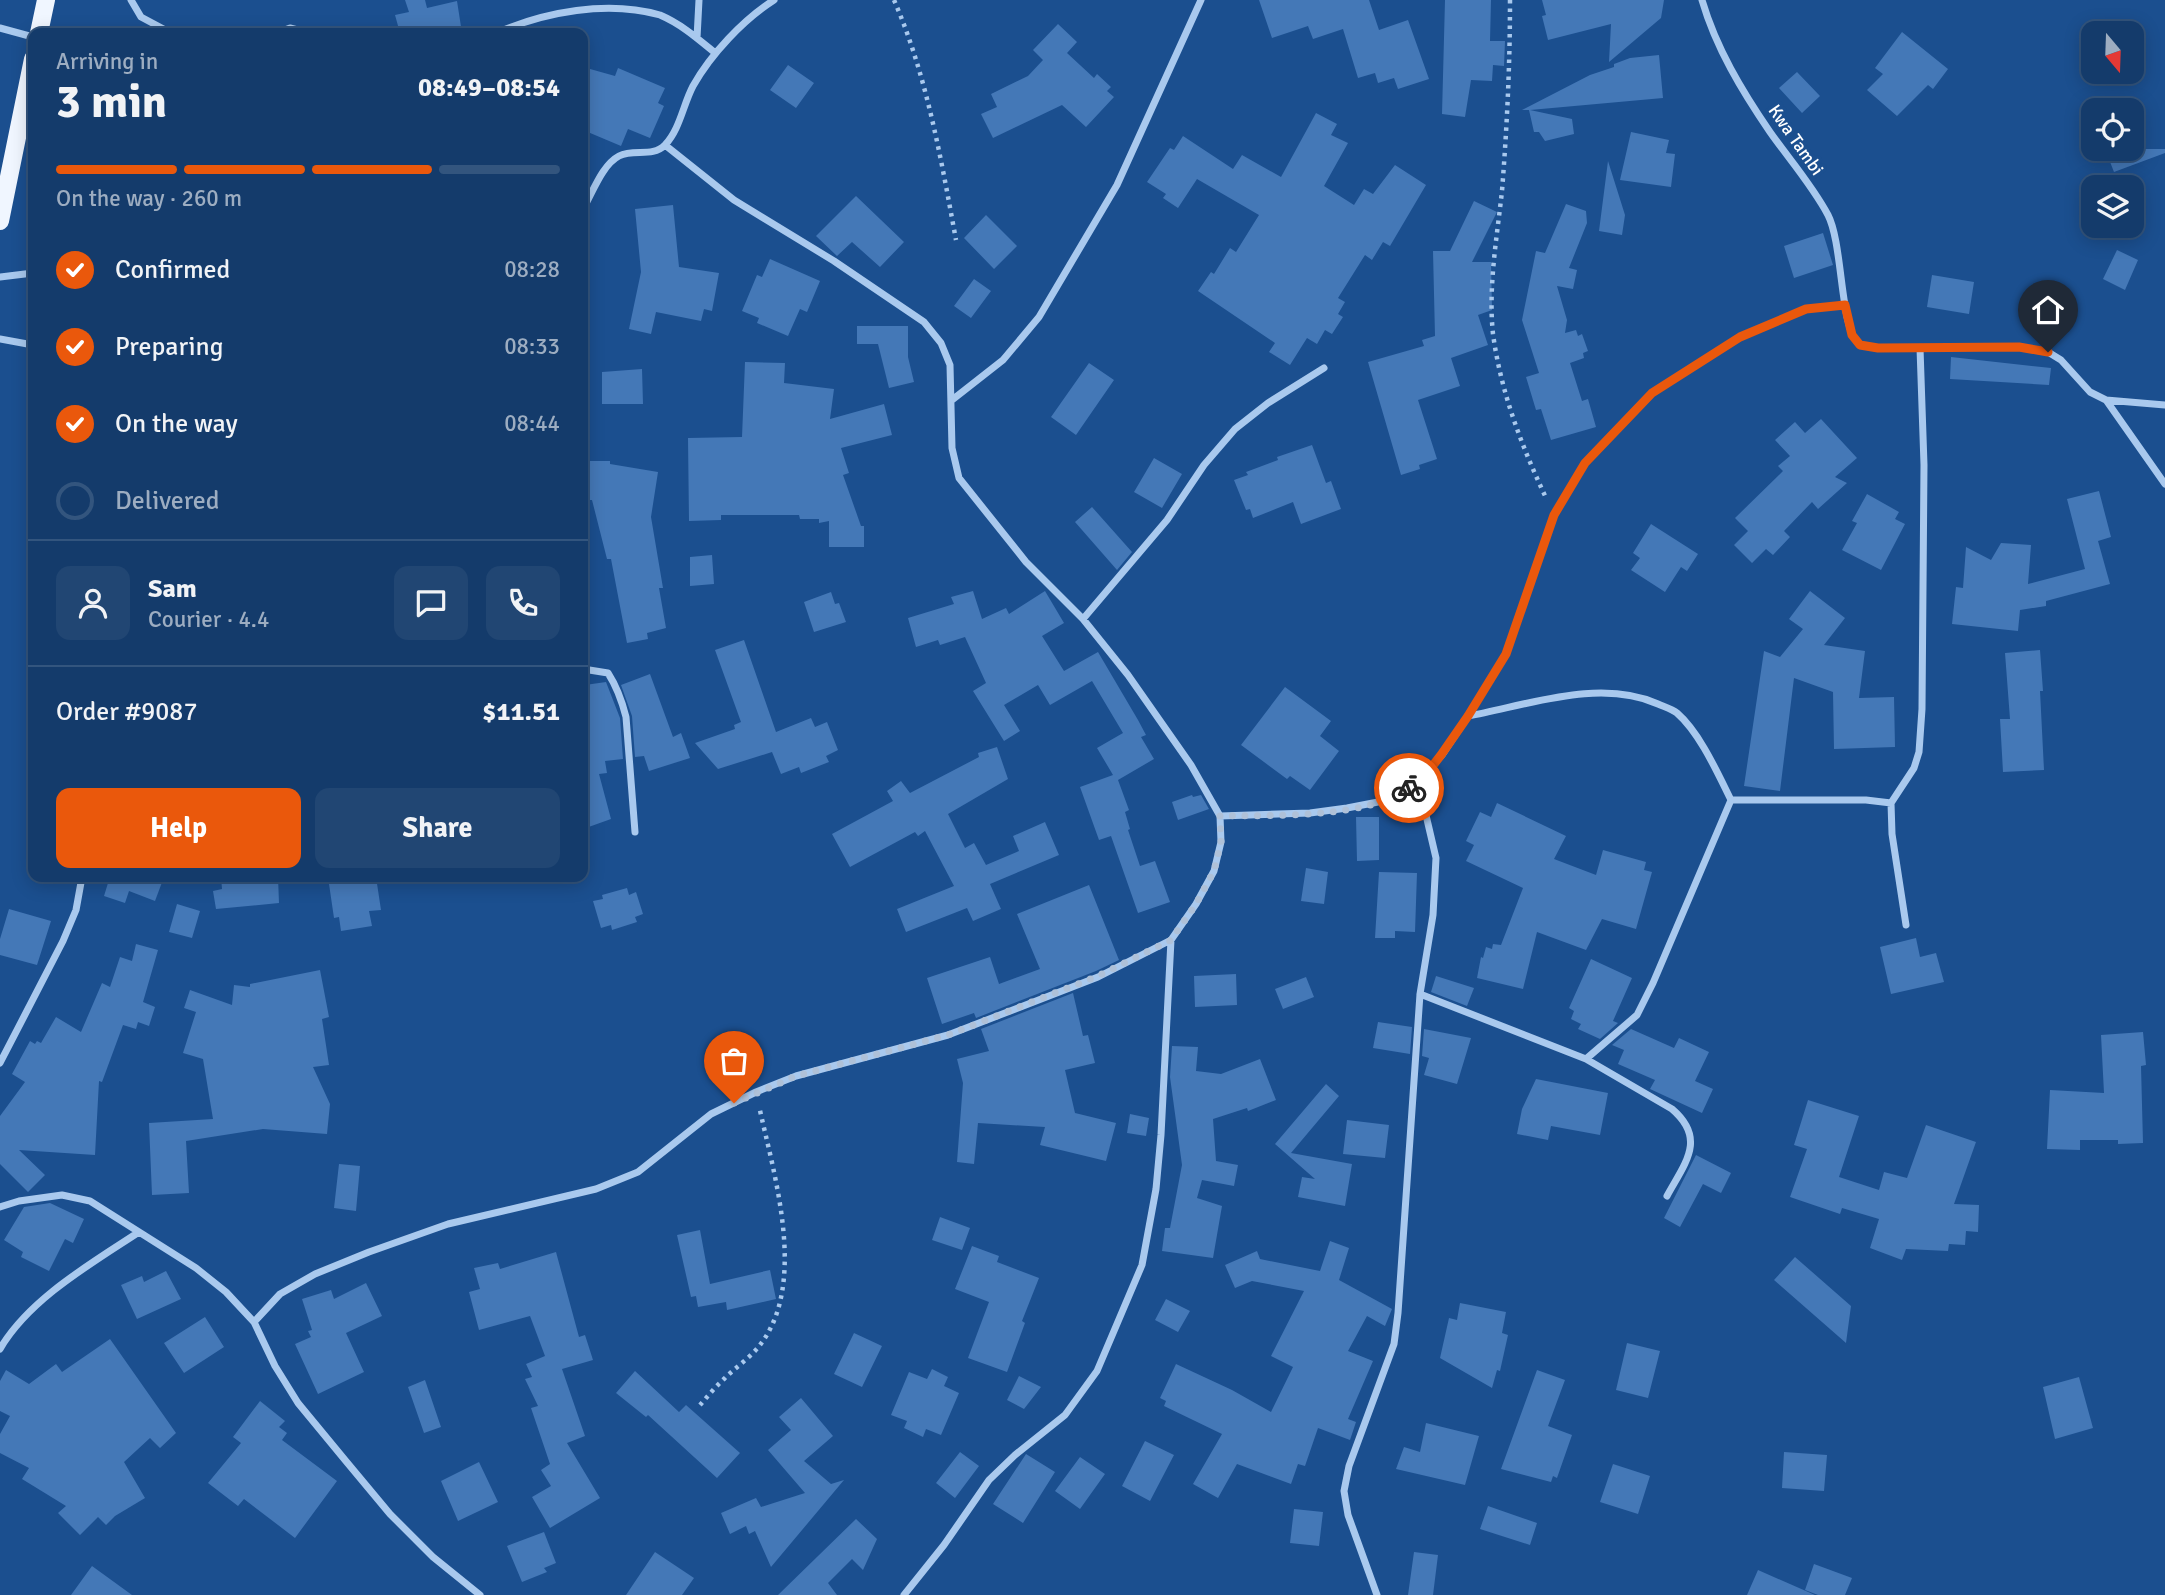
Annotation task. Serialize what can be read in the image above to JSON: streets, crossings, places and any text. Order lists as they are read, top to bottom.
{
  "streets": {
    "street": ["Kwa Tambi"]
  },
  "north": "bottom",
  "page": {
    "heading": ["3 min", "Arriving in", "08:49–08:54"],
    "panel": [
      "Sam",
      "Courier · 4.4",
      "Order #9087",
      "$11.51"
    ],
    "bar": "On the way · 260 m",
    "list": [
      ["Confirmed", "08:28"],
      ["Preparing", "08:33"],
      ["On the way", "08:44"],
      "Delivered"
    ],
    "buttons": ["Help", "Share"]
  }
}
